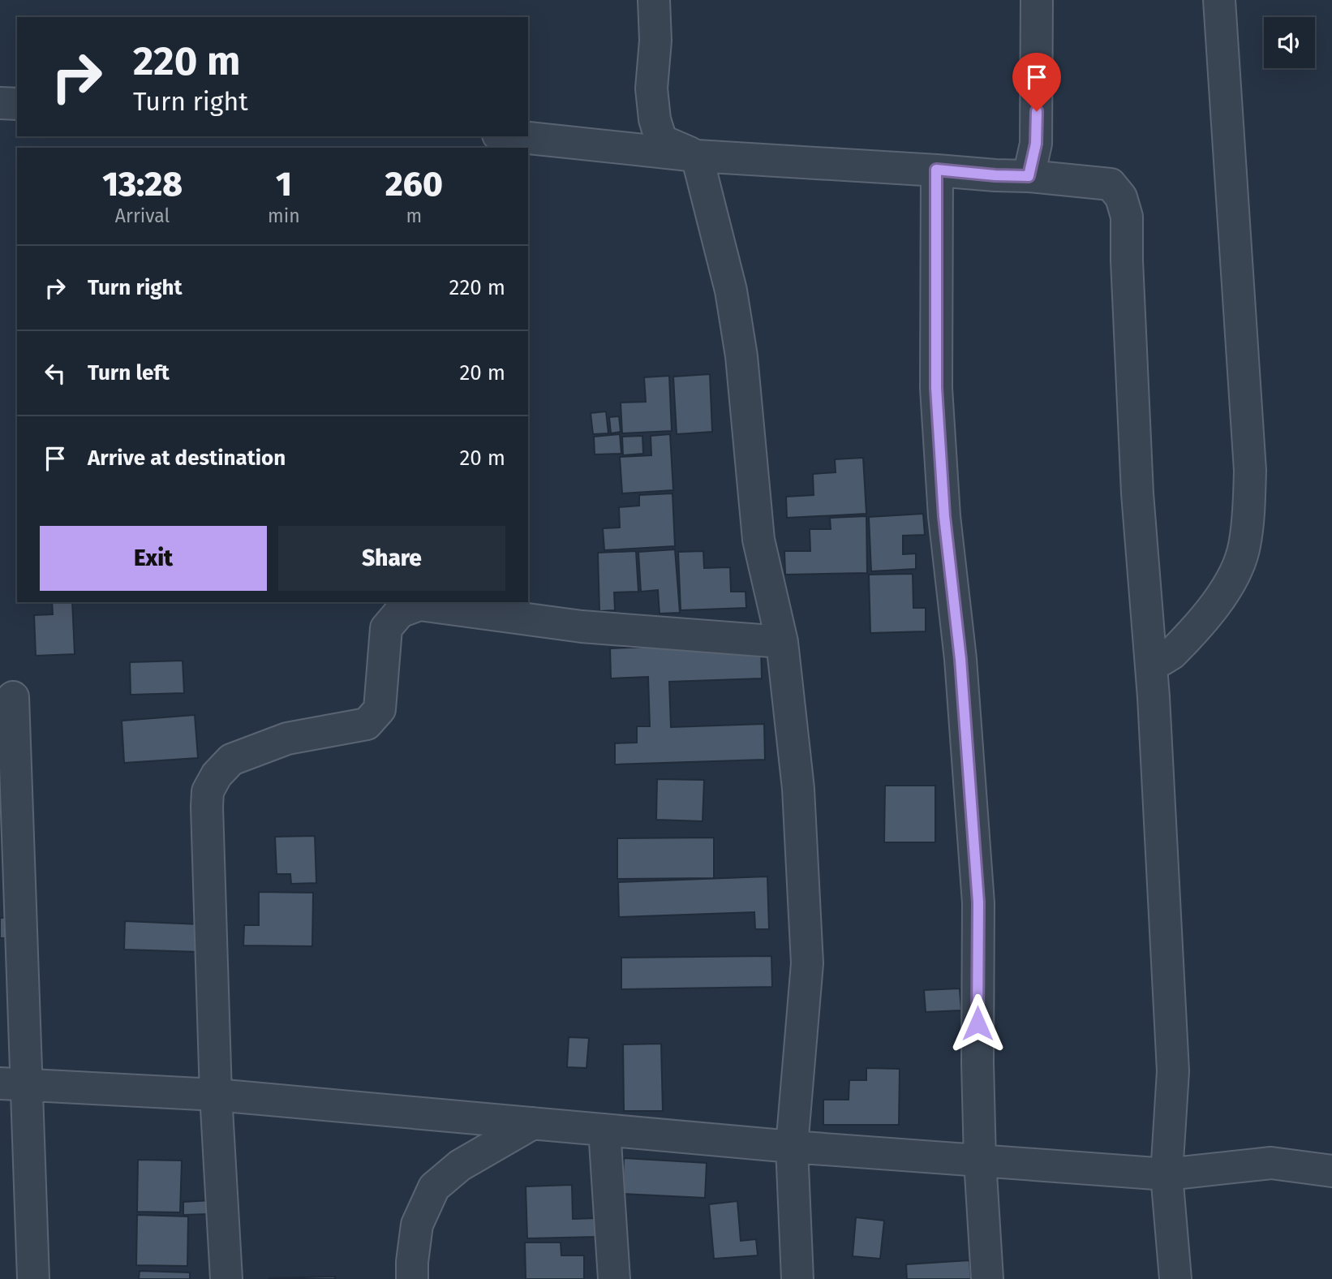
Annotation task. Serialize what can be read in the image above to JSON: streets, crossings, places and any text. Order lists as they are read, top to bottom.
{
  "page": {
    "turn": ["220 m", "Turn right"],
    "eta": [
      "13:28",
      "Arrival",
      "1",
      "min",
      "260",
      "m"
    ],
    "list": [
      {
        "name": "Turn right",
        "value": "220 m"
      },
      {
        "name": "Turn left",
        "value": "20 m"
      },
      {
        "name": "Arrive at destination",
        "value": "20 m"
      }
    ],
    "buttons": ["Exit", "Share"]
  }
}
